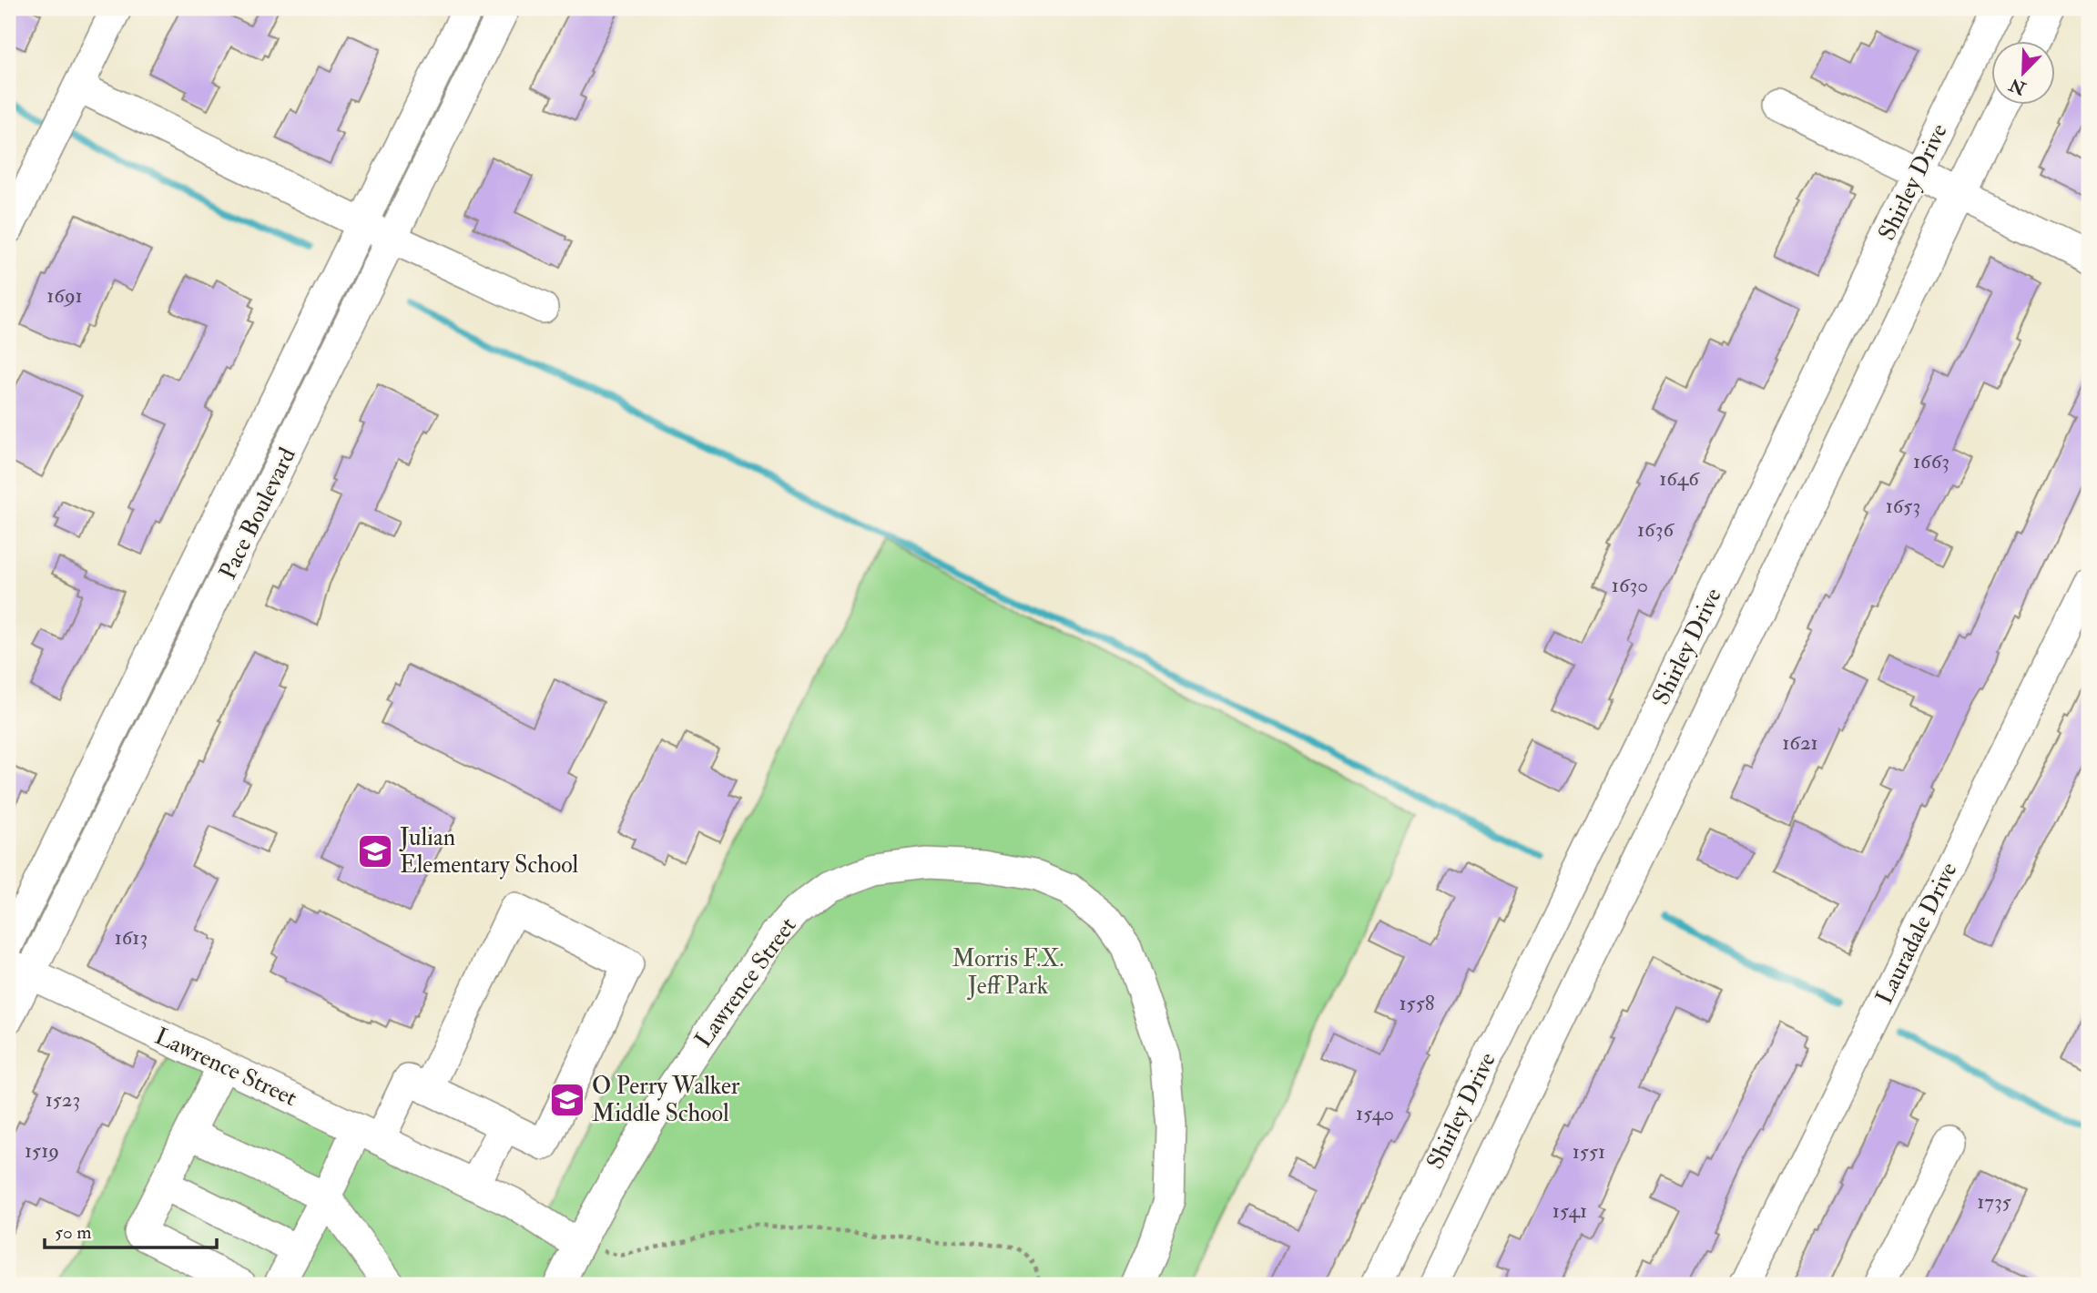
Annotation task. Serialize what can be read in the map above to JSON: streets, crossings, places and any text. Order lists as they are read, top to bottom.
{
  "streets": {
    "street": [
      "Shirley Drive",
      "Pace Boulevard",
      "Lauradale Drive",
      "Lawrence Street"
    ]
  },
  "crossings": [
    ["Pace Boulevard", "Lawrence Street"]
  ],
  "parks": ["Morris F.X. Jeff Park"],
  "places": {
    "school or university": ["Julian Elementary School", "O Perry Walker Middle School"]
  },
  "house_numbers": [
    "1691",
    "1663",
    "1646",
    "1653",
    "1636",
    "1630",
    "1621",
    "1613",
    "1558",
    "1523",
    "1540",
    "1519",
    "1551",
    "1735",
    "1541"
  ],
  "scale_bar": "50 m",
  "north": "bottom left"
}
